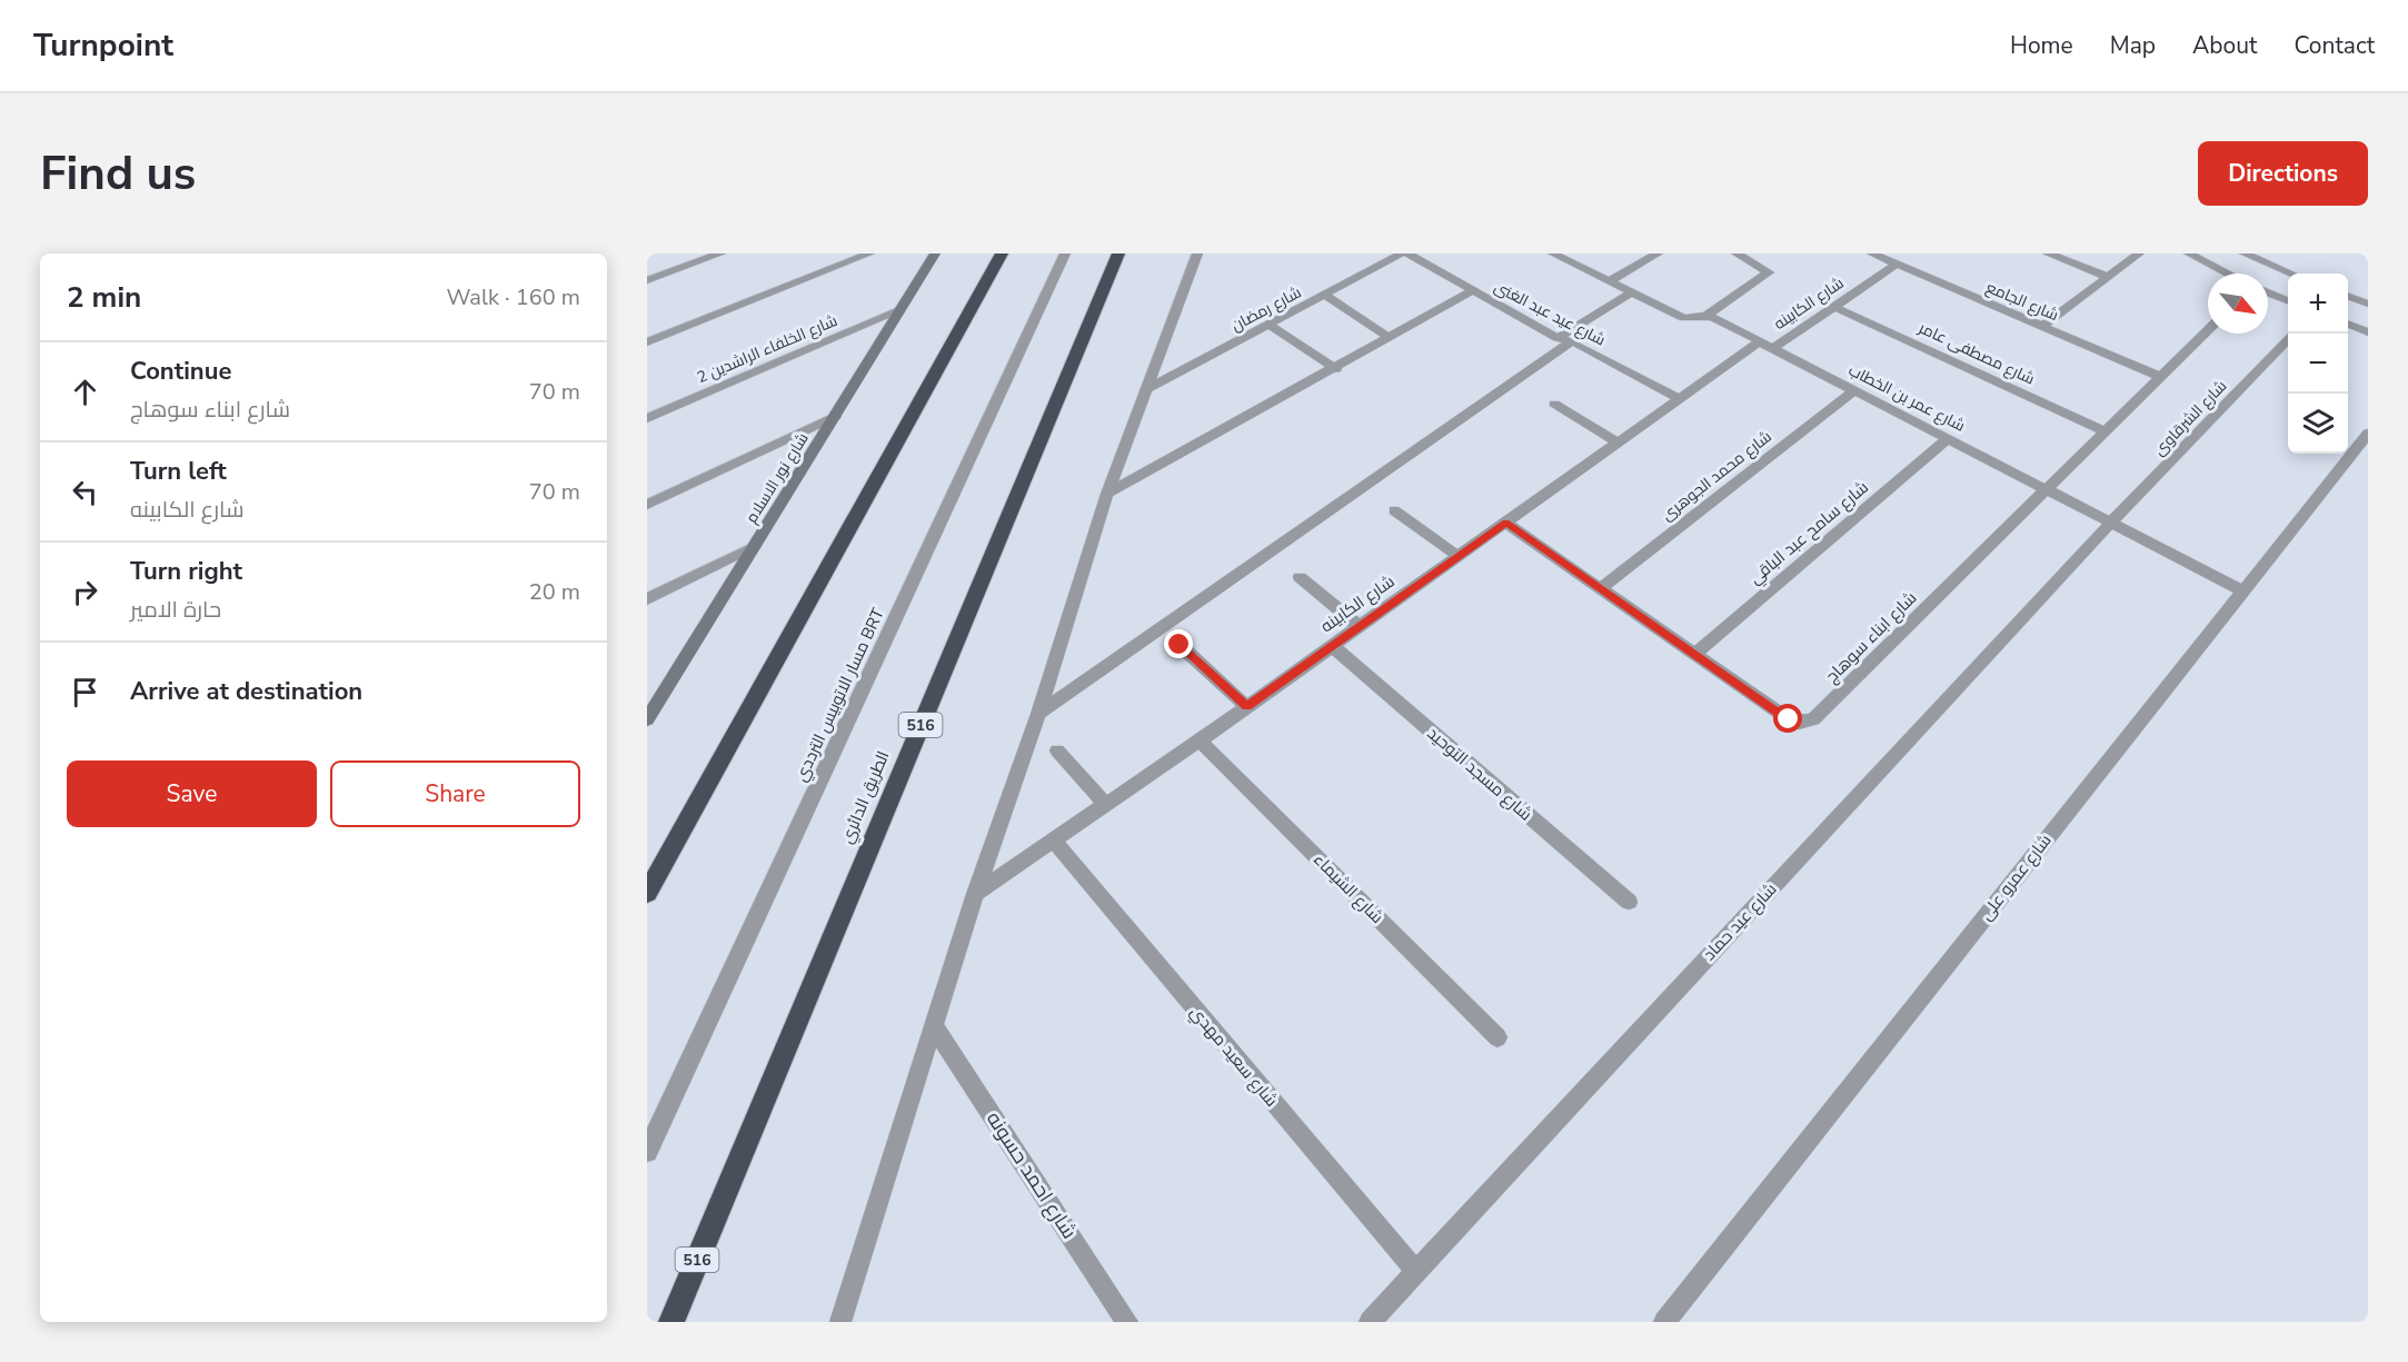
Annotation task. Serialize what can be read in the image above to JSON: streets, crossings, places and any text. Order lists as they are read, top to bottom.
{
  "streets": {
    "highway": ["516", "الطريق الدائري"],
    "street": [
      "شارع الجامع",
      "شارع الكابينه",
      "شارع رمضان",
      "شارع عيد عبد الغنى",
      "شارع الخلفاء الراشدين 2",
      "شارع مصطفى عامر",
      "شارع عمر بن الخطاب",
      "شارع الشرقاوى",
      "شارع محمد الجوهرى",
      "شارع نور الاسلام",
      "شارع سامح عبد الباقي",
      "شارع ابناء سوهاج",
      "مسار الاتوبيس الترددي BRT",
      "شارع مسجد التوحيد",
      "شارع عمرو على",
      "شارع الشيماء",
      "شارع عيد حماد",
      "شارع سعيد مهدي",
      "شارع احمد حسونه"
    ]
  },
  "crossings": [
    ["شارع الجامع", "شارع الكابينه"],
    ["شارع الجامع", "شارع ابناء سوهاج"],
    ["شارع الكابينه", "شارع عيد عبد الغنى"],
    ["شارع الكابينه", "شارع مصطفى عامر"],
    ["شارع الكابينه", "شارع عمر بن الخطاب"],
    ["شارع الكابينه", "شارع ابناء سوهاج"],
    ["شارع الكابينه", "شارع مسجد التوحيد"],
    ["شارع الكابينه", "شارع الشيماء"],
    ["شارع الكابينه", "شارع سعيد مهدي"],
    ["شارع الخلفاء الراشدين 2", "شارع نور الاسلام"],
    ["شارع مصطفى عامر", "شارع ابناء سوهاج"],
    ["شارع عمر بن الخطاب", "شارع الشرقاوى"],
    ["شارع عمر بن الخطاب", "شارع محمد الجوهرى"],
    ["شارع عمر بن الخطاب", "شارع سامح عبد الباقي"],
    ["شارع عمر بن الخطاب", "شارع ابناء سوهاج"],
    ["شارع عمر بن الخطاب", "شارع عمرو على"],
    ["شارع عمر بن الخطاب", "شارع عيد حماد"],
    ["شارع الشرقاوى", "شارع عيد حماد"],
    ["شارع محمد الجوهرى", "شارع ابناء سوهاج"],
    ["شارع سامح عبد الباقي", "شارع ابناء سوهاج"],
    ["شارع عيد حماد", "شارع سعيد مهدي"]
  ],
  "north": "bottom right",
  "page": {
    "header": "Turnpoint",
    "nav": [
      "Home",
      "Map",
      "About",
      "Contact"
    ],
    "buttons": [
      "Directions",
      ["Save", "Share"]
    ],
    "title": "Find us",
    "heading": ["2 min", "Walk · 160 m"],
    "map_buttons": ["+", "−"],
    "list": [
      ["Continue", "شارع ابناء سوهاج", "70 m"],
      ["Turn left", "شارع الكابينه", "70 m"],
      ["Turn right", "حارة الامير", "20 m"],
      "Arrive at destination"
    ]
  }
}
